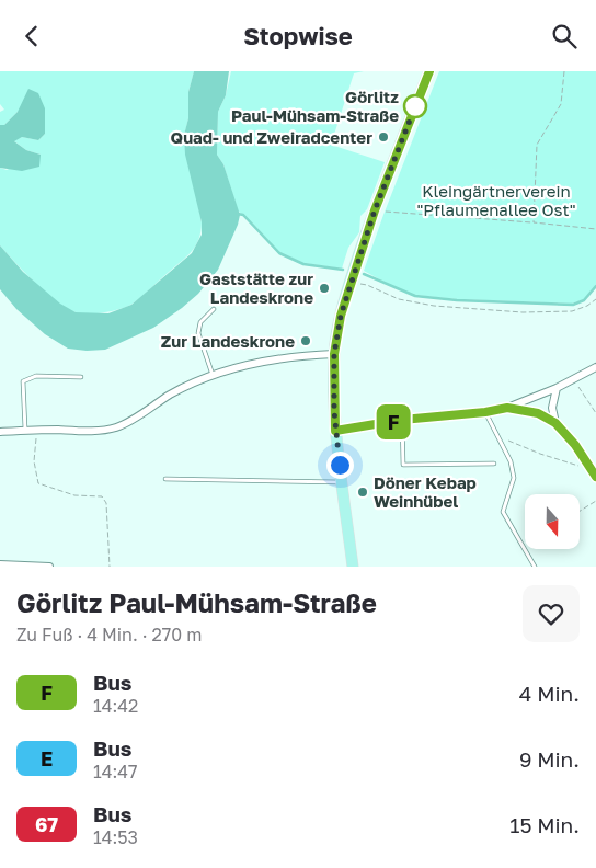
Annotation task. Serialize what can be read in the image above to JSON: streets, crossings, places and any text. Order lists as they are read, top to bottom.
{
  "parks": ["Kleingärtnerverein \"Pflaumenallee Ost\""],
  "places": [
    "Görlitz Paul-Mühsam-Straße",
    "Quad- und Zweiradcenter",
    "Gaststätte zur Landeskrone",
    "Zur Landeskrone",
    "Döner Kebap Weinhübel"
  ],
  "lines": ["bus line F"],
  "north": "bottom",
  "page": {
    "header": "Stopwise",
    "on_map": "F",
    "heading": ["Görlitz Paul-Mühsam-Straße", "Zu Fuß · 4 Min. · 270 m"],
    "list": [
      {
        "mark": "F",
        "name": "Bus",
        "note": "14:42",
        "value": "4 Min."
      },
      {
        "mark": "E",
        "name": "Bus",
        "note": "14:47",
        "value": "9 Min."
      },
      {
        "mark": "67",
        "name": "Bus",
        "note": "14:53",
        "value": "15 Min."
      }
    ]
  }
}
